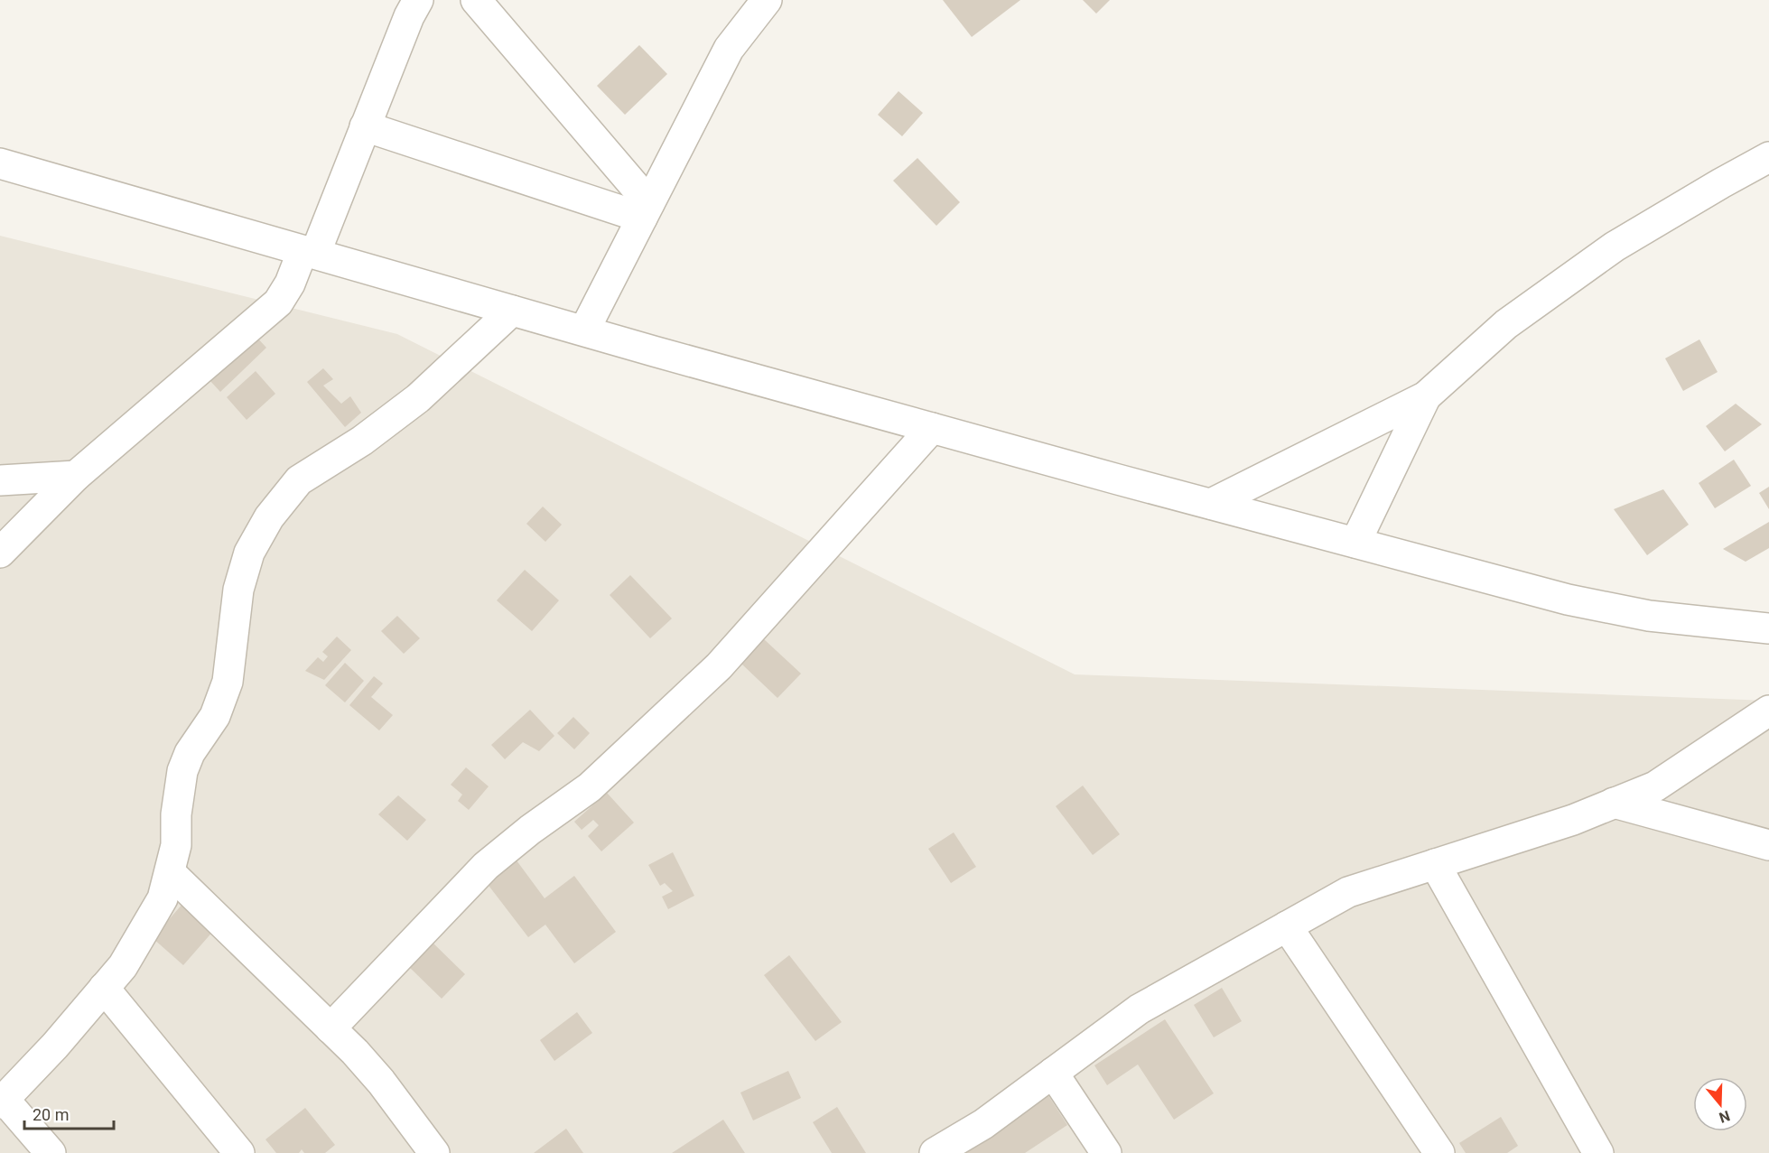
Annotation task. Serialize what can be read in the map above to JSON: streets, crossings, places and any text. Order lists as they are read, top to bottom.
{
  "scale_bar": "20 m",
  "north": "bottom"
}
